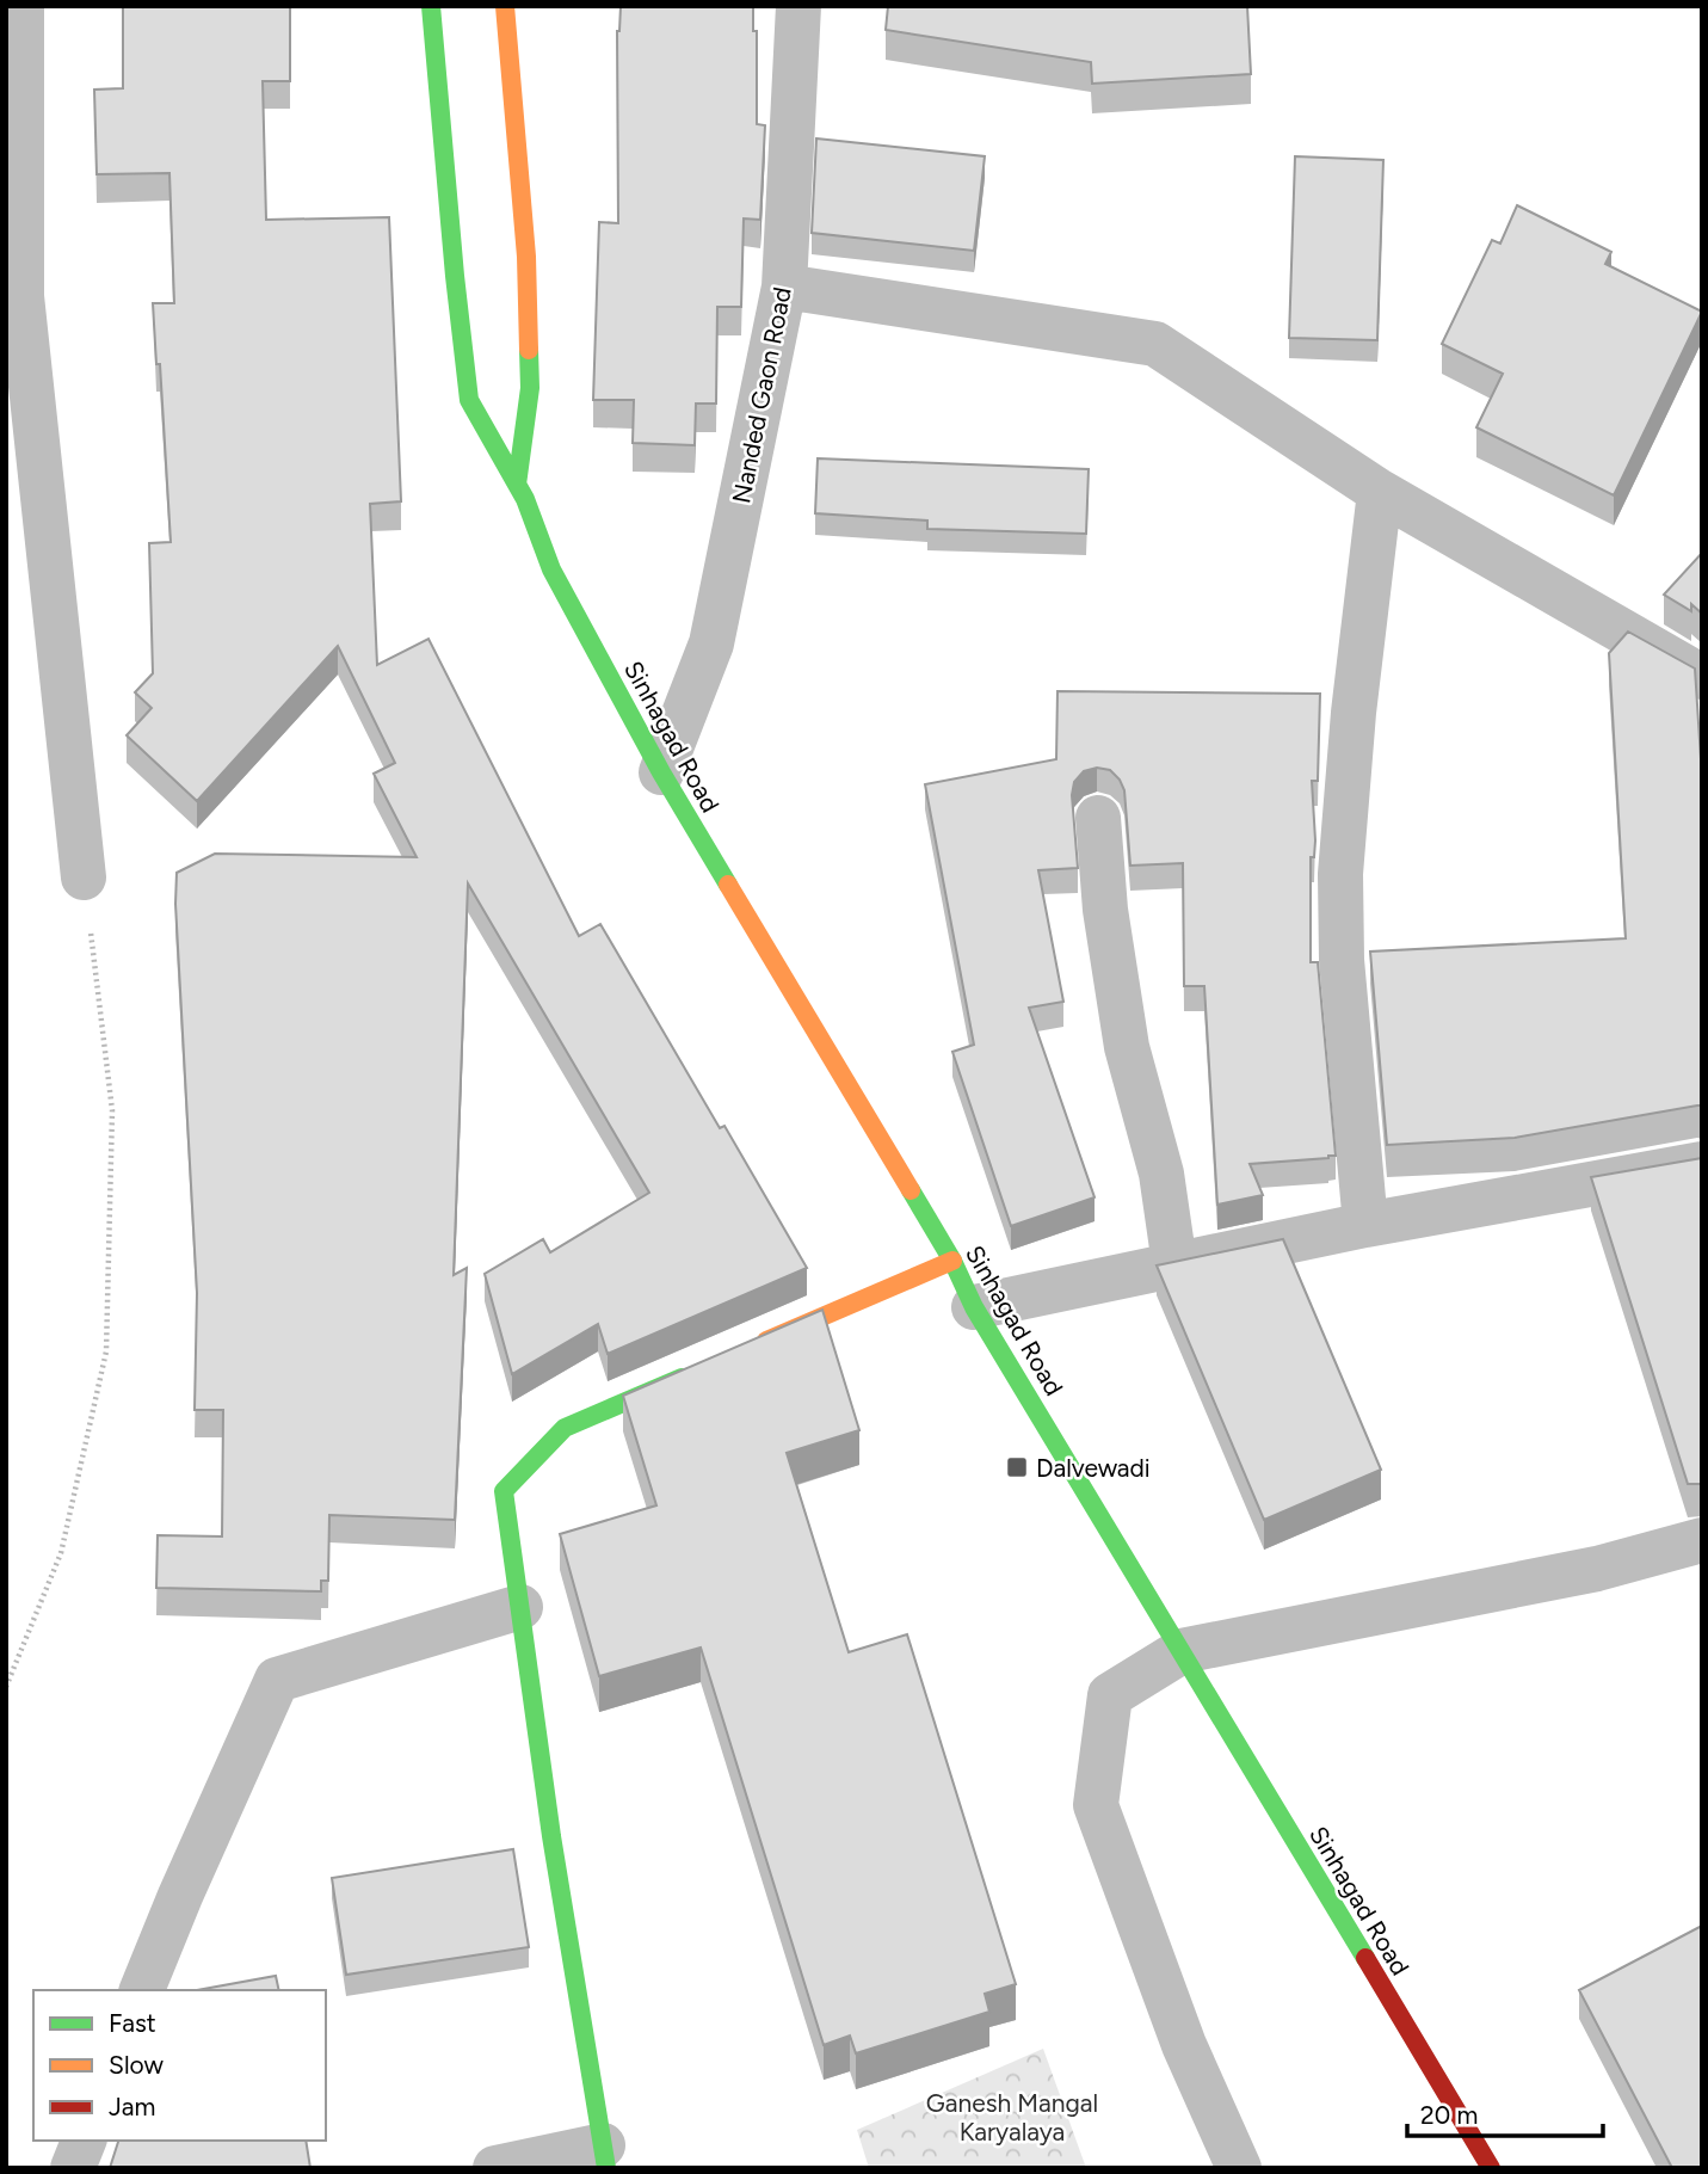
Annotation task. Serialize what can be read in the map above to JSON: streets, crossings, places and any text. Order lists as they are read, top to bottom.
{
  "streets": {
    "main road": ["Sinhagad Road"],
    "street": ["Nanded Gaon Road"]
  },
  "crossings": [
    ["Nanded Gaon Road", "Sinhagad Road"]
  ],
  "parks": ["Ganesh Mangal Karyalaya"],
  "places": {
    "transit": ["Dalvewadi"]
  },
  "legend": ["Fast", "Slow", "Jam"],
  "scale_bar": "20 m"
}
